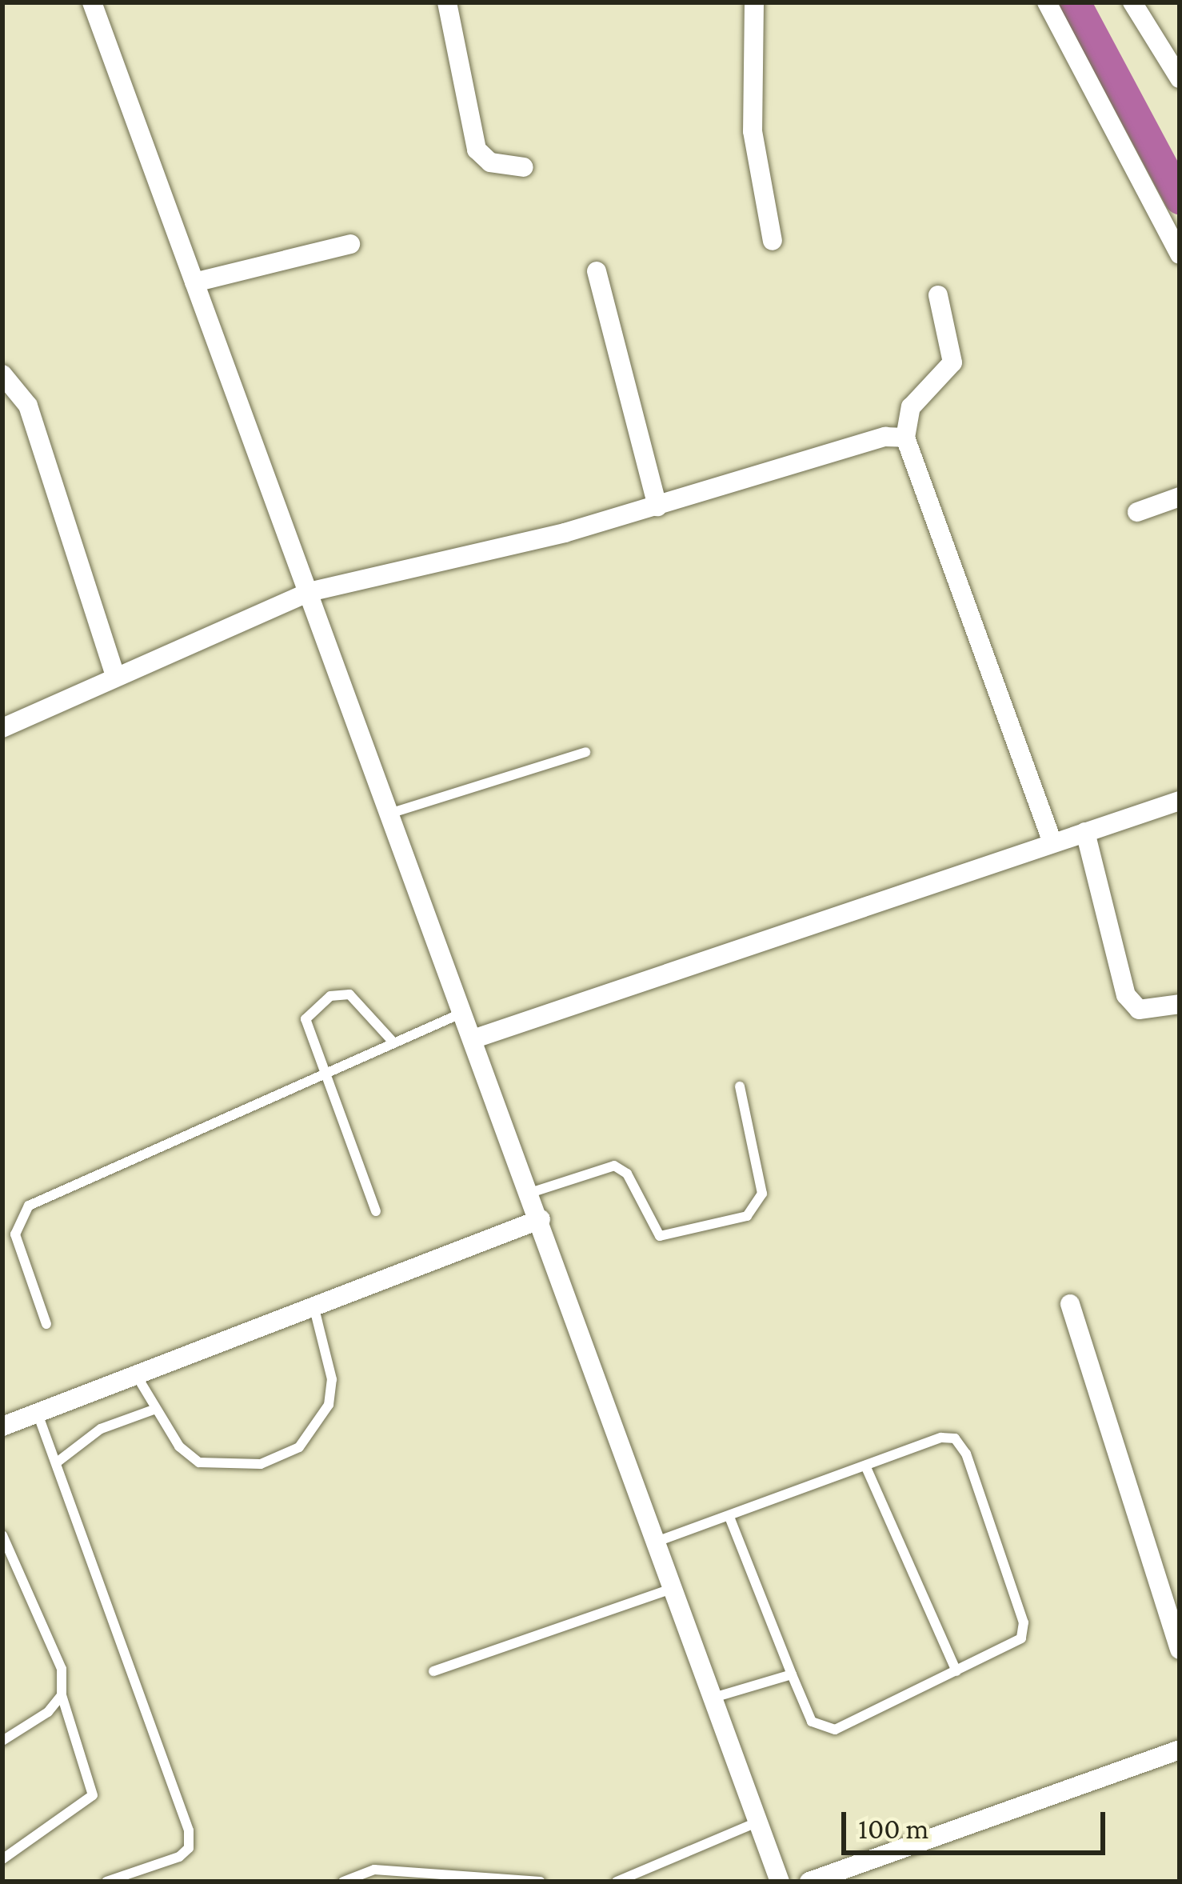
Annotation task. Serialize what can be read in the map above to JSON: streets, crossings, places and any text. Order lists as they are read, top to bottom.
{
  "scale_bar": "100 m"
}
